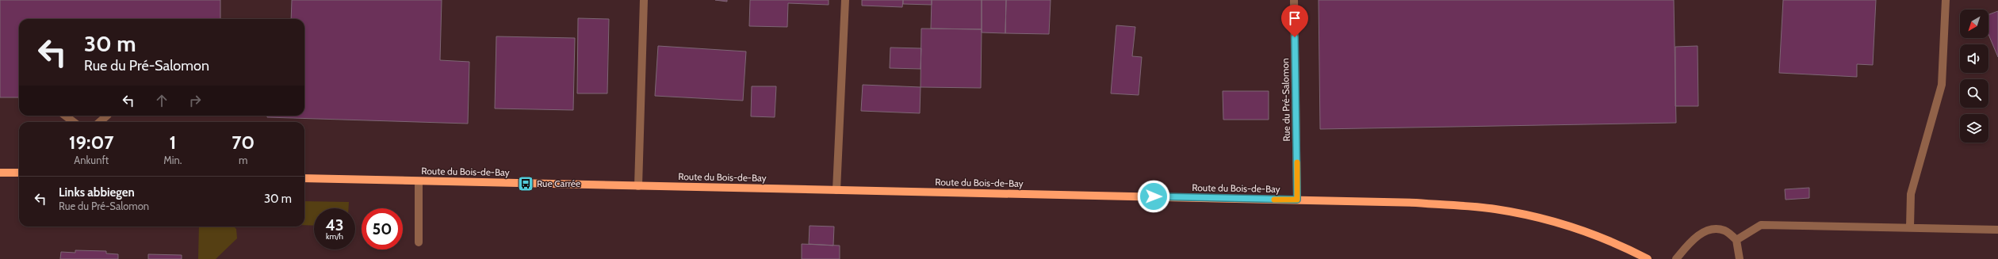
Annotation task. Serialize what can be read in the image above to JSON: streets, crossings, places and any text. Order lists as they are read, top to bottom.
{
  "streets": {
    "main road": ["Route du Bois-de-Bay"],
    "street": ["Rue du Pré-Salomon"]
  },
  "crossings": [
    ["Rue du Pré-Salomon", "Route du Bois-de-Bay"]
  ],
  "places": {
    "bus stop": ["Rue Carrée"]
  },
  "north": "bottom left",
  "page": {
    "turn": ["30 m", "Rue du Pré-Salomon"],
    "eta": [
      "19:07",
      "Ankunft",
      "1",
      "Min.",
      "70",
      "m"
    ],
    "list": [
      {
        "name": "Links abbiegen",
        "note": "Rue du Pré-Salomon",
        "value": "30 m"
      }
    ],
    "speed": "43 km/h",
    "limit": "50"
  }
}
